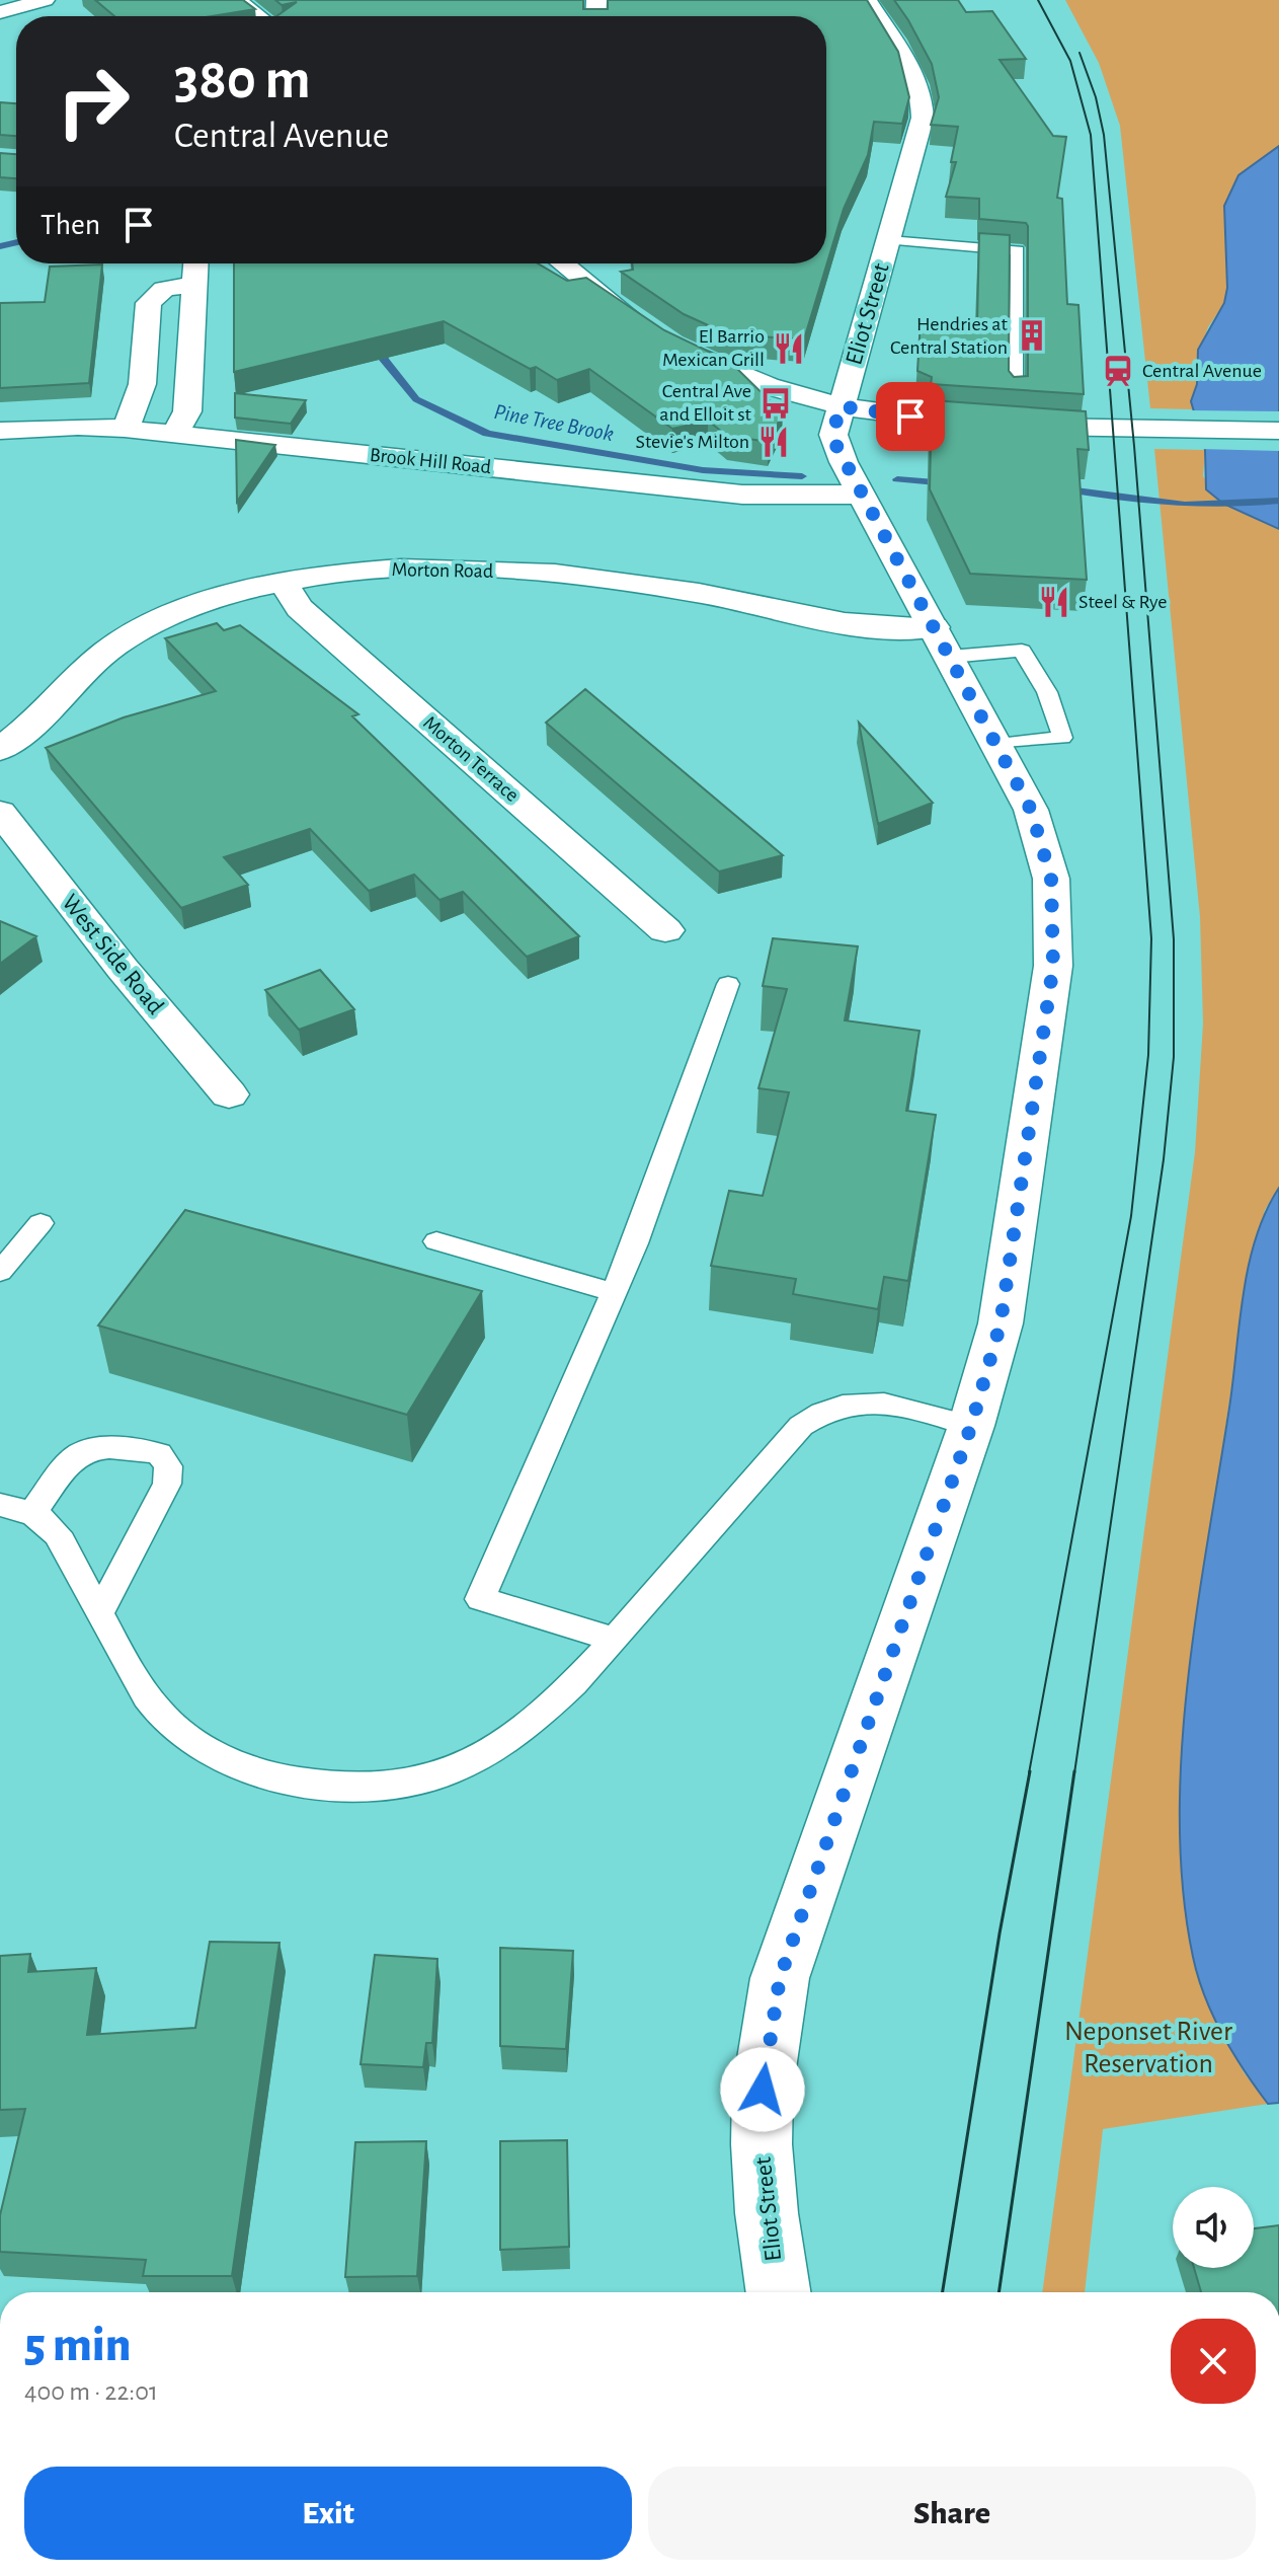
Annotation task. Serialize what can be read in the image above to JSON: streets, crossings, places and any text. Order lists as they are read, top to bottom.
{
  "streets": {
    "street": [
      "Eliot Street",
      "Brook Hill Road",
      "Morton Road",
      "Morton Terrace",
      "West Side Road"
    ]
  },
  "crossings": [
    ["Eliot Street", "Brook Hill Road"],
    ["Eliot Street", "Morton Road"],
    ["Morton Road", "Morton Terrace"]
  ],
  "water": ["Pine Tree Brook"],
  "parks": ["Neponset River Reservation"],
  "places": {
    "building": ["Hendries at Central Station"],
    "restaurant": ["El Barrio Mexican Grill", "Stevie's Milton", "Steel & Rye"],
    "station": ["Central Avenue"],
    "bus stop": ["Central Ave and Elloit st"]
  },
  "page": {
    "turn": ["380 m", "Central Avenue"],
    "then": "Then",
    "heading": ["5 min", "400 m · 22:01"],
    "buttons": ["Exit", "Share"]
  }
}
